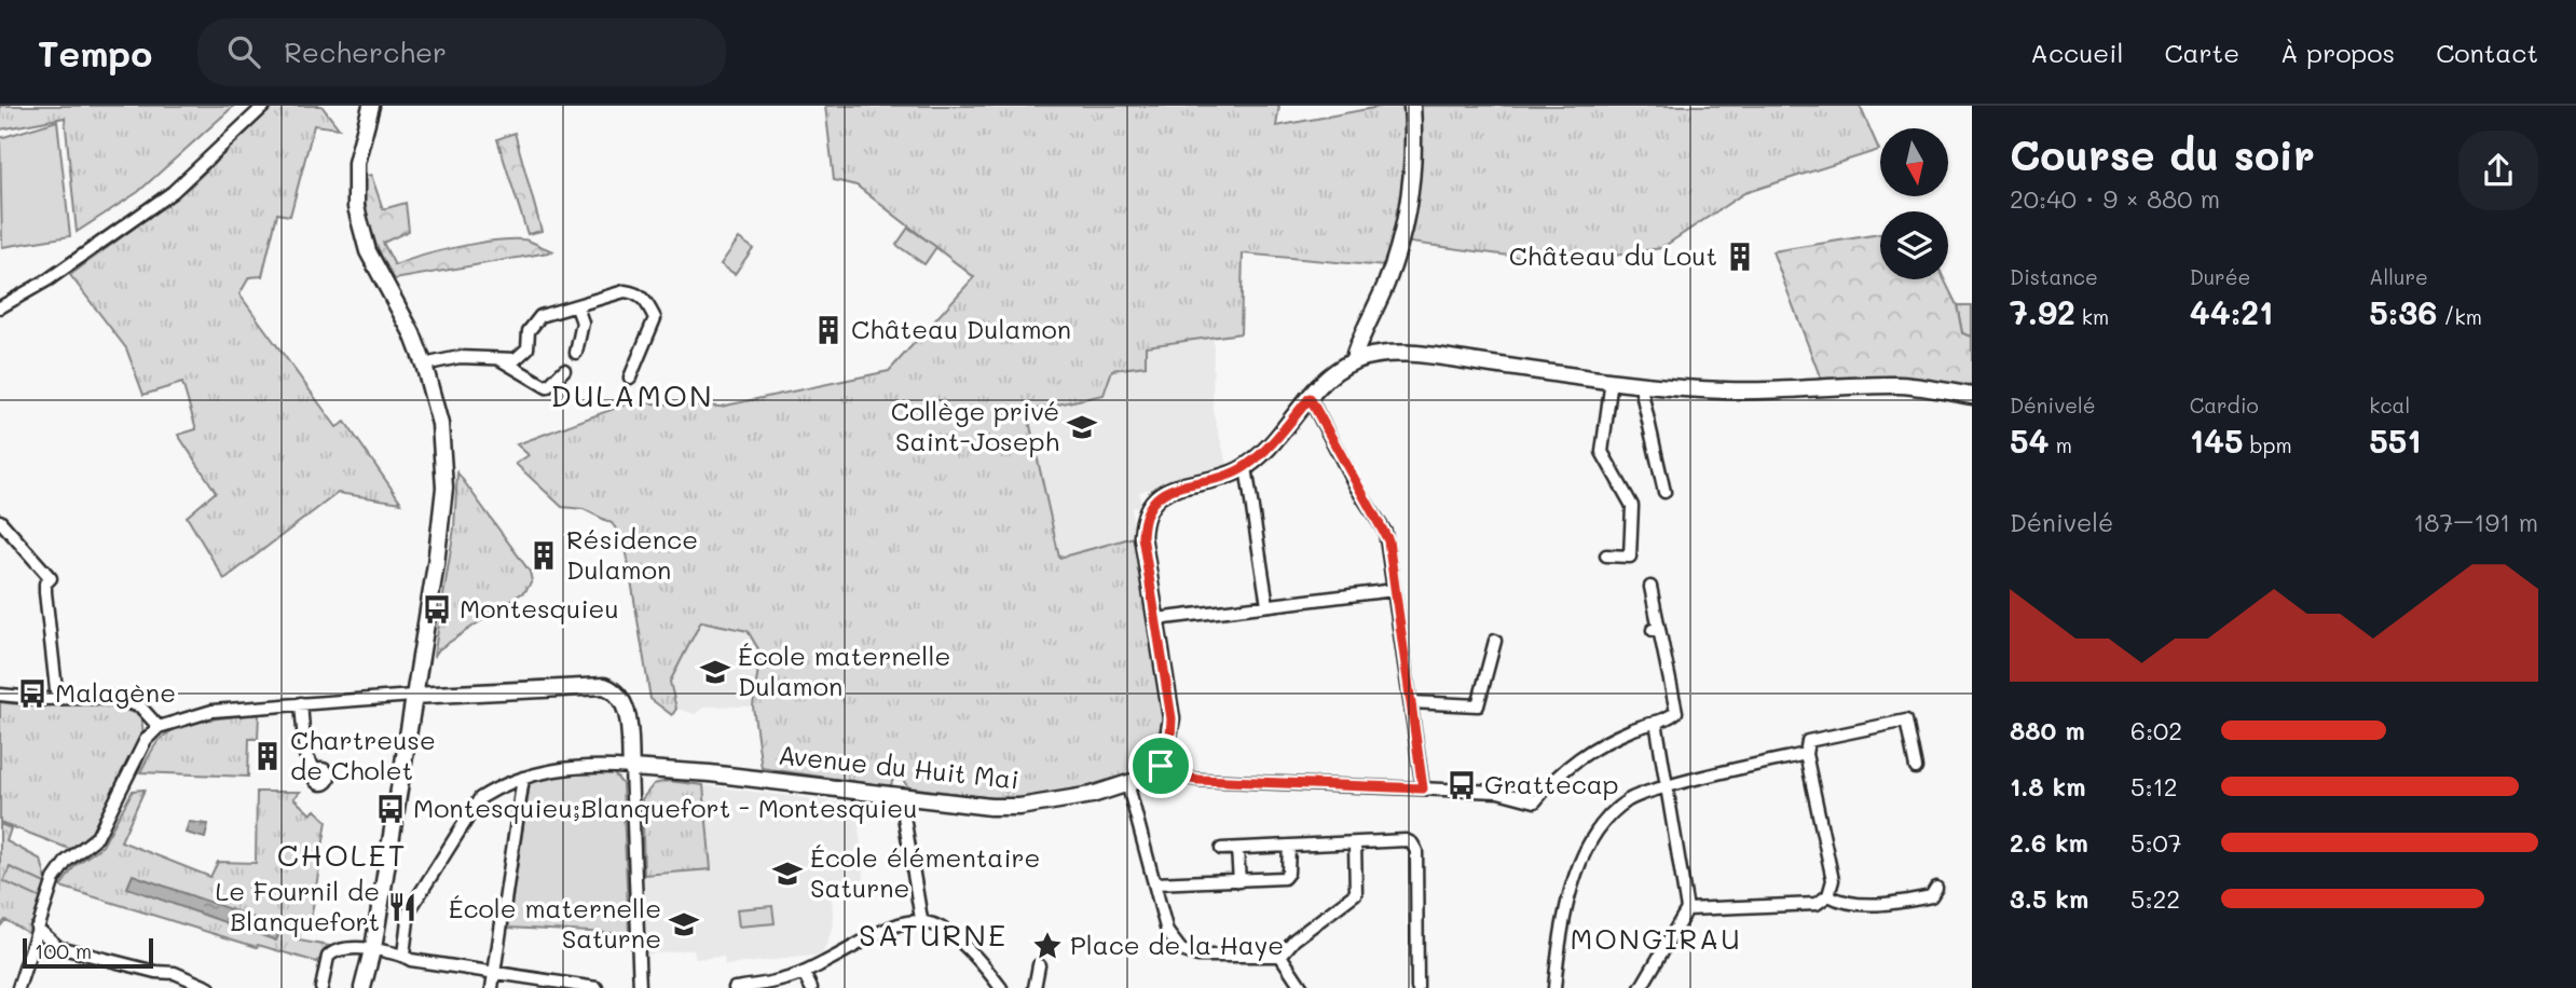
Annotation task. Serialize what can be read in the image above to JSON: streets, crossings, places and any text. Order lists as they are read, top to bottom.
{
  "streets": {
    "main road": ["Avenue du Huit Mai"]
  },
  "districts": [
    "DULAMON",
    "CHOLET",
    "SATURNE",
    "MONGIRAU"
  ],
  "places": {
    "building": [
      "Château du Lout",
      "Château Dulamon",
      "Résidence Dulamon",
      "Chartreuse de Cholet"
    ],
    "school or university": [
      "Collège privé Saint-Joseph",
      "École maternelle Dulamon",
      "École élémentaire Saturne",
      "École maternelle Saturne"
    ],
    "bus stop": [
      "Montesquieu",
      "Malagène",
      "Grattecap",
      "Montesquieu;Blanquefort - Montesquieu"
    ],
    "restaurant": ["Le Fournil de Blanquefort"],
    "place": ["Place de la Haye"]
  },
  "scale_bar": "100 m",
  "north": "bottom",
  "page": {
    "header": "Tempo",
    "search": "Rechercher",
    "nav": [
      "Accueil",
      "Carte",
      "À propos",
      "Contact"
    ],
    "heading": ["Course du soir", "20:40 · 9 × 880 m"],
    "stats": [
      ["Distance", "7.92 km"],
      ["Durée", "44:21"],
      ["Allure", "5:36 /km"],
      ["Dénivelé", "54 m"],
      ["Cardio", "145 bpm"],
      ["kcal", "551"]
    ],
    "chart": ["Dénivelé", "187–191 m"],
    "list": [
      {
        "name": "880 m",
        "note": "6:02"
      },
      {
        "name": "1.8 km",
        "note": "5:12"
      },
      {
        "name": "2.6 km",
        "note": "5:07"
      },
      {
        "name": "3.5 km",
        "note": "5:22"
      }
    ],
    "scale": "100 m"
  }
}
